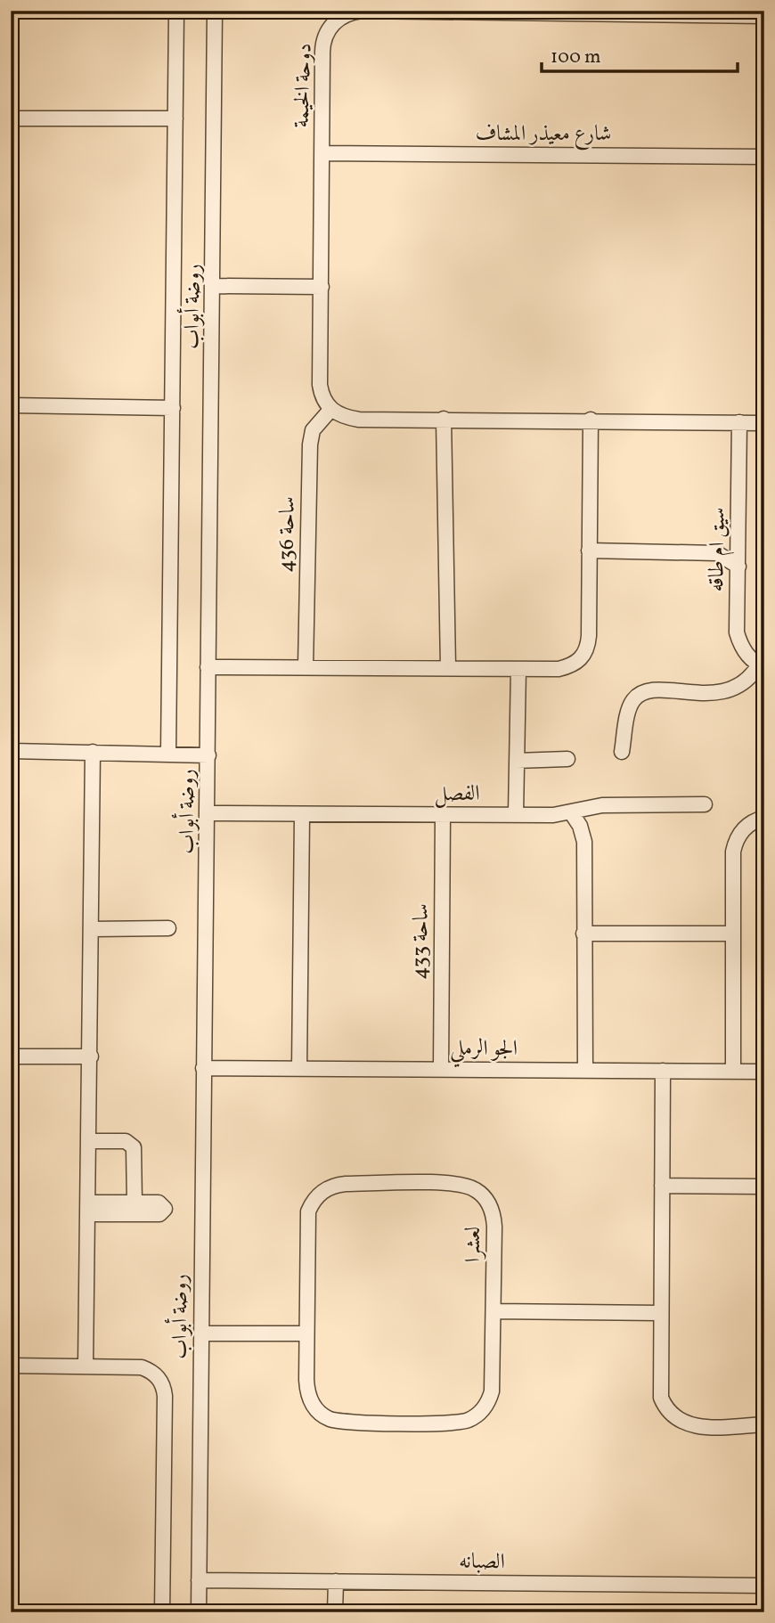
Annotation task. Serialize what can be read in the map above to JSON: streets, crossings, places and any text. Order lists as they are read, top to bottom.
{
  "streets": {
    "street": [
      "دوحة الخيمة",
      "شارع معيذر المشاف",
      "روضة أبواب",
      "ساحة 436",
      "سيق ام طاقه",
      "الفصل",
      "ساحة 433",
      "الجو الرملي",
      "لعشرا",
      "الصبانه"
    ]
  },
  "crossings": [
    ["دوحة الخيمة", "شارع معيذر المشاف"],
    ["دوحة الخيمة", "ساحة 436"],
    ["روضة أبواب", "الفصل"],
    ["روضة أبواب", "الجو الرملي"],
    ["روضة أبواب", "الصبانه"],
    ["الفصل", "ساحة 433"],
    ["ساحة 433", "الجو الرملي"]
  ],
  "scale_bar": "100 m"
}
